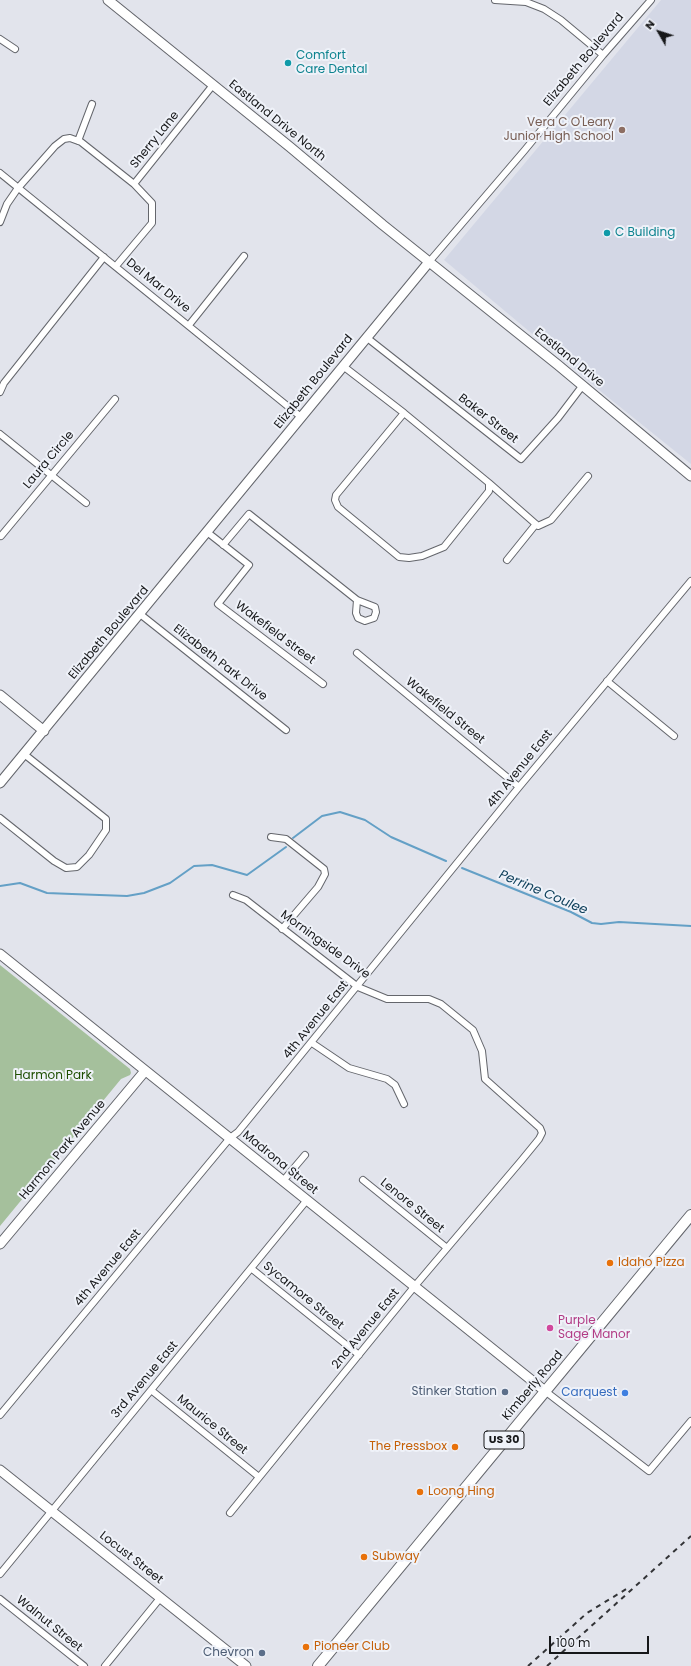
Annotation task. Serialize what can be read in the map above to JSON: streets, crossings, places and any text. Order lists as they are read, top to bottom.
{
  "streets": {
    "main road": ["Kimberly Road", "US 30"],
    "street": [
      "Elizabeth Boulevard",
      "Eastland Drive North",
      "Sherry Lane",
      "Del Mar Drive",
      "Eastland Drive",
      "Baker Street",
      "Laura Circle",
      "Wakefield street",
      "Elizabeth Park Drive",
      "Wakefield Street",
      "4th Avenue East",
      "Morningside Drive",
      "Harmon Park Avenue",
      "Madrona Street",
      "Lenore Street",
      "Sycamore Street",
      "2nd Avenue East",
      "3rd Avenue East",
      "Maurice Street",
      "Locust Street",
      "Walnut Street"
    ]
  },
  "crossings": [
    ["Elizabeth Boulevard", "Eastland Drive North"],
    ["Elizabeth Boulevard", "Del Mar Drive"],
    ["Elizabeth Boulevard", "Eastland Drive"],
    ["Elizabeth Boulevard", "Baker Street"],
    ["Elizabeth Boulevard", "Wakefield street"],
    ["Elizabeth Boulevard", "Elizabeth Park Drive"],
    ["Eastland Drive North", "Sherry Lane"],
    ["Eastland Drive North", "Eastland Drive"],
    ["Sherry Lane", "Del Mar Drive"],
    ["Eastland Drive", "Baker Street"],
    ["Wakefield Street", "4th Avenue East"],
    ["4th Avenue East", "Morningside Drive"],
    ["4th Avenue East", "Madrona Street"],
    ["Morningside Drive", "2nd Avenue East"],
    ["Harmon Park Avenue", "Madrona Street"],
    ["Madrona Street", "2nd Avenue East"],
    ["Madrona Street", "3rd Avenue East"],
    ["Madrona Street", "Kimberly Road"],
    ["Lenore Street", "2nd Avenue East"],
    ["Sycamore Street", "2nd Avenue East"],
    ["Sycamore Street", "3rd Avenue East"],
    ["2nd Avenue East", "Maurice Street"],
    ["3rd Avenue East", "Maurice Street"],
    ["3rd Avenue East", "Locust Street"]
  ],
  "water": ["Perrine Coulee"],
  "parks": ["Harmon Park"],
  "places": [
    "Comfort Care Dental",
    "Vera C O'Leary Junior High School",
    "C Building",
    "Idaho Pizza",
    "Purple Sage Manor",
    "Stinker Station",
    "Carquest",
    "The Pressbox",
    "Loong Hing",
    "Subway",
    "Pioneer Club",
    "Chevron"
  ],
  "scale_bar": "100 m",
  "north": "top left"
}
